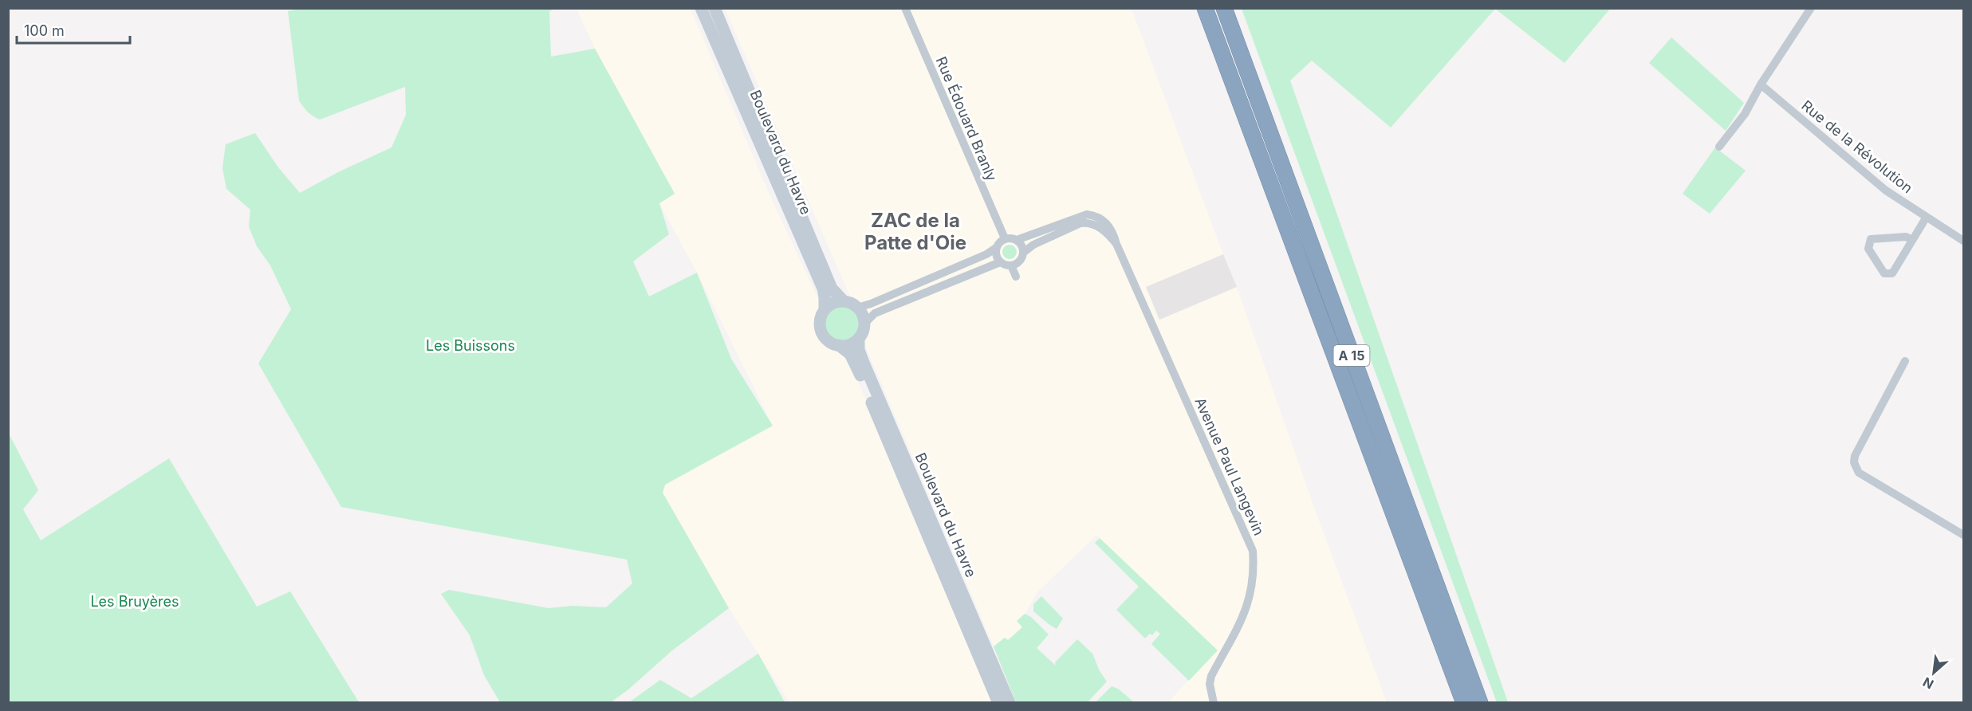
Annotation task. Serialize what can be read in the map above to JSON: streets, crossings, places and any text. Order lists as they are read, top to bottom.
{
  "streets": {
    "highway": ["A 15"],
    "main road": ["Boulevard du Havre"],
    "street": ["Rue Édouard Branly", "Rue de la Révolution", "Avenue Paul Langevin"]
  },
  "crossings": [
    ["Rue Édouard Branly", "Avenue Paul Langevin"]
  ],
  "districts": ["ZAC de la Patte d'Oie"],
  "parks": ["Les Buissons", "Les Bruyères"],
  "scale_bar": "100 m",
  "north": "bottom left"
}
